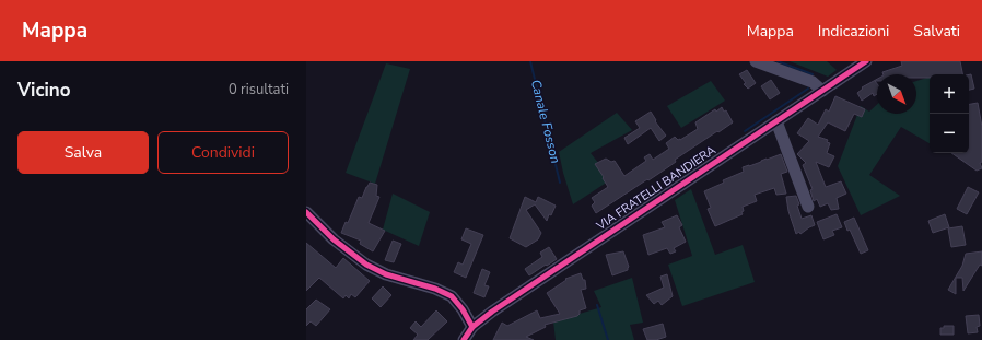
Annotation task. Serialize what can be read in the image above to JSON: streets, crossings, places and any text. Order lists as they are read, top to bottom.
{
  "streets": {
    "street": ["VIA FRATELLI BANDIERA"]
  },
  "water": ["Canale Fosson"],
  "north": "bottom right",
  "page": {
    "header": "Mappa",
    "nav": ["Mappa", "Indicazioni", "Salvati"],
    "heading": ["Vicino", "0 risultati"],
    "map_buttons": ["+", "−"],
    "buttons": ["Salva", "Condividi"]
  }
}
